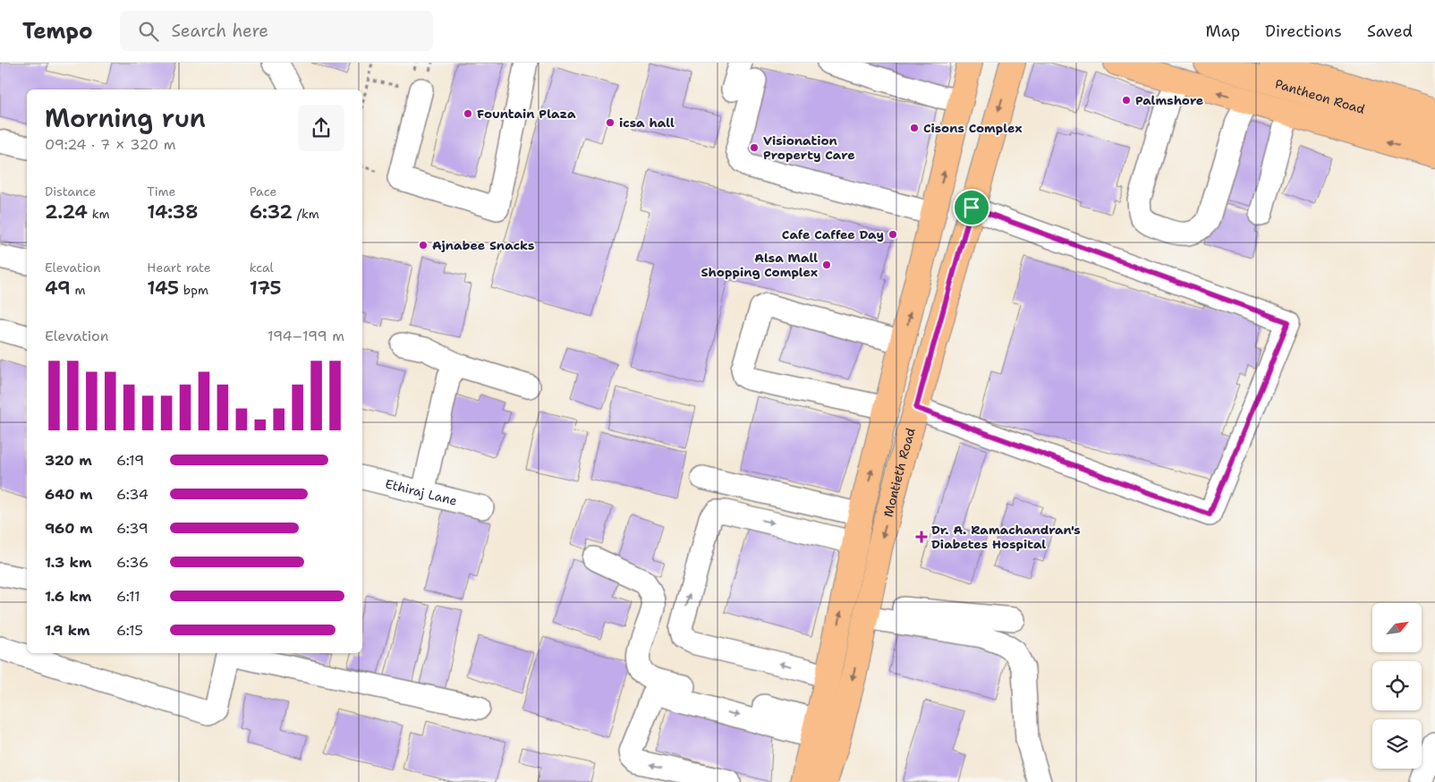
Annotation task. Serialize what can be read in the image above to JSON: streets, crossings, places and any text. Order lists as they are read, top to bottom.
{
  "streets": {
    "main road": ["Pantheon Road", "Montieth Road"],
    "street": ["Ethiraj Lane"]
  },
  "places": {
    "other": [
      "Palmshore",
      "Fountain Plaza",
      "icsa hall",
      "Cisons Complex",
      "Visionation Property Care",
      "Cafe Caffee Day",
      "Ajnabee Snacks",
      "Alsa Mall Shopping Complex"
    ],
    "health": ["Dr. A. Ramachandran's Diabetes Hospital"]
  },
  "north": "top right",
  "page": {
    "header": "Tempo",
    "search": "Search here",
    "nav": ["Map", "Directions", "Saved"],
    "heading": ["Morning run", "09:24 · 7 × 320 m"],
    "stats": [
      ["Distance", "2.24 km"],
      ["Time", "14:38"],
      ["Pace", "6:32 /km"],
      ["Elevation", "49 m"],
      ["Heart rate", "145 bpm"],
      ["kcal", "175"]
    ],
    "chart": ["Elevation", "194–199 m"],
    "list": [
      {
        "name": "320 m",
        "note": "6:19"
      },
      {
        "name": "640 m",
        "note": "6:34"
      },
      {
        "name": "960 m",
        "note": "6:39"
      },
      {
        "name": "1.3 km",
        "note": "6:36"
      },
      {
        "name": "1.6 km",
        "note": "6:11"
      },
      {
        "name": "1.9 km",
        "note": "6:15"
      }
    ]
  }
}
